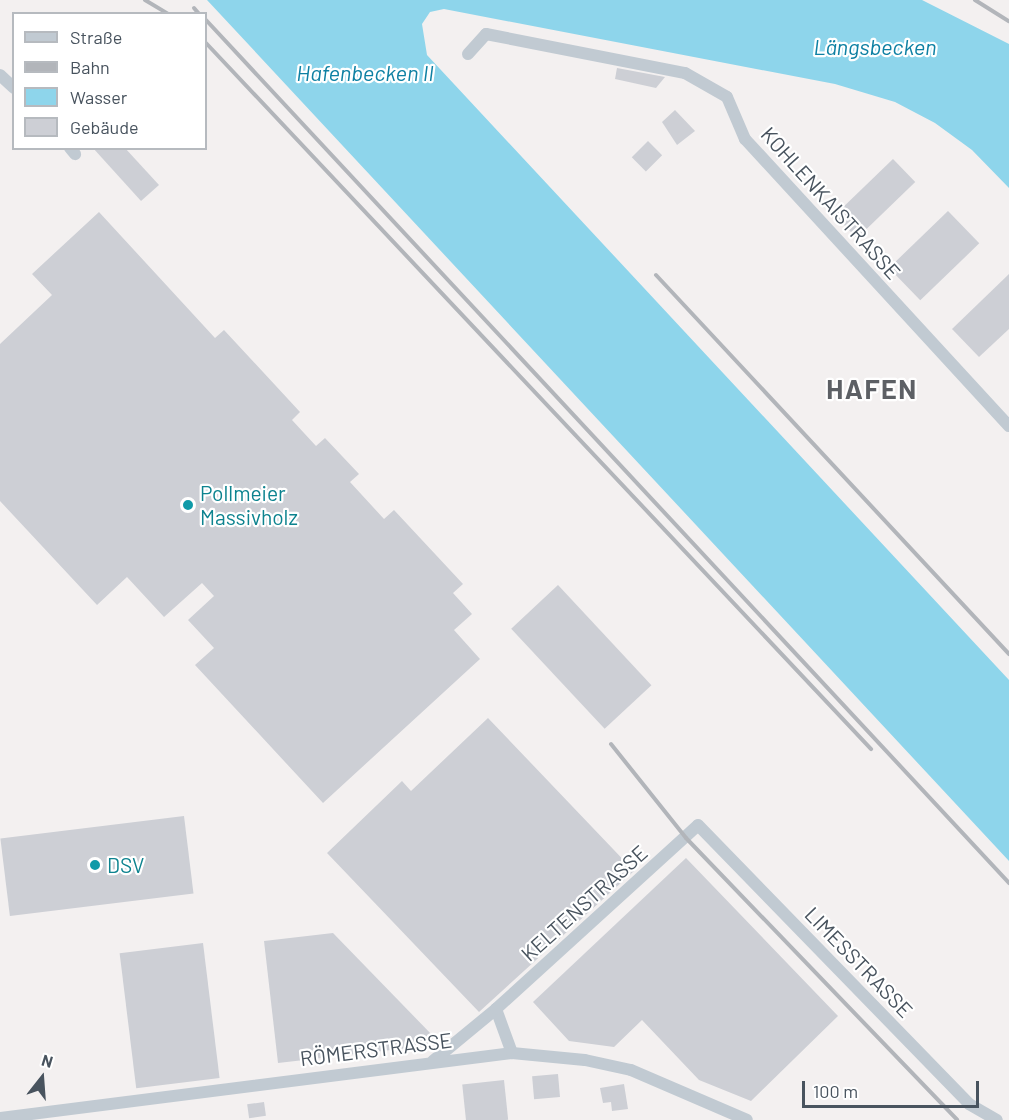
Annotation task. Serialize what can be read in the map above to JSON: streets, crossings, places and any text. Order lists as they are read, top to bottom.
{
  "streets": {
    "street": [
      "KOHLENKAISTRASSE",
      "KELTENSTRASSE",
      "LIMESSTRASSE",
      "RÖMERSTRASSE"
    ]
  },
  "crossings": [
    ["KELTENSTRASSE", "LIMESSTRASSE"],
    ["KELTENSTRASSE", "RÖMERSTRASSE"]
  ],
  "districts": ["HAFEN"],
  "water": ["Längsbecken", "Hafenbecken II"],
  "places": ["Pollmeier Massivholz", "DSV"],
  "legend": [
    "Straße",
    "Bahn",
    "Wasser",
    "Gebäude"
  ],
  "scale_bar": "100 m",
  "north": "top"
}
